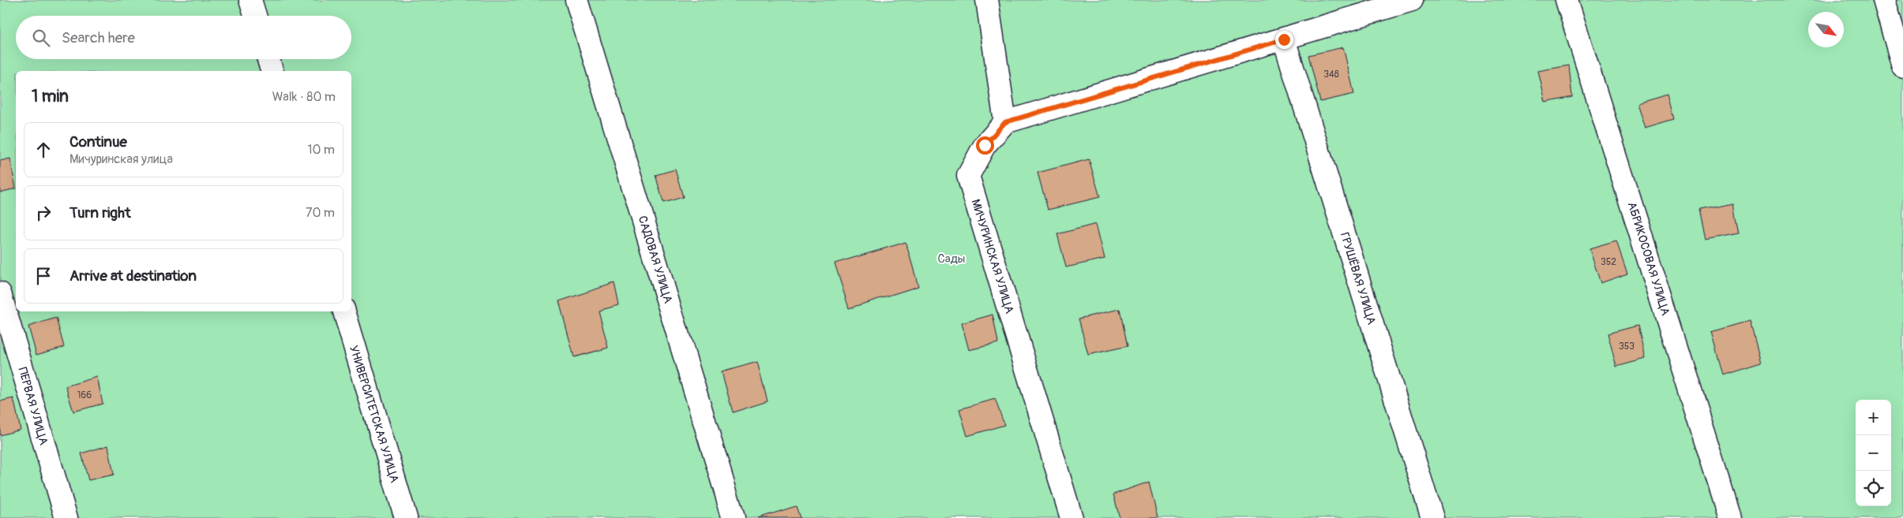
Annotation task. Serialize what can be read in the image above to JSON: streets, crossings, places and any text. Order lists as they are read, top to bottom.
{
  "streets": {
    "street": [
      "МИЧУРИНСКАЯ УЛИЦА",
      "АБРИКОСОВАЯ УЛИЦА",
      "САДОВАЯ УЛИЦА",
      "ГРУШЁВАЯ УЛИЦА",
      "ПЕРВАЯ УЛИЦА",
      "УНИВЕРСИТЕТСКАЯ УЛИЦА"
    ]
  },
  "parks": ["Сады"],
  "house_numbers": [
    "348",
    "352",
    "353",
    "166"
  ],
  "north": "bottom right",
  "page": {
    "search": "Search here",
    "heading": ["1 min", "Walk · 80 m"],
    "list": [
      ["Continue", "Мичуринская улица", "10 m"],
      ["Turn right", "70 m"],
      "Arrive at destination"
    ],
    "map_buttons": ["+", "−"]
  }
}
